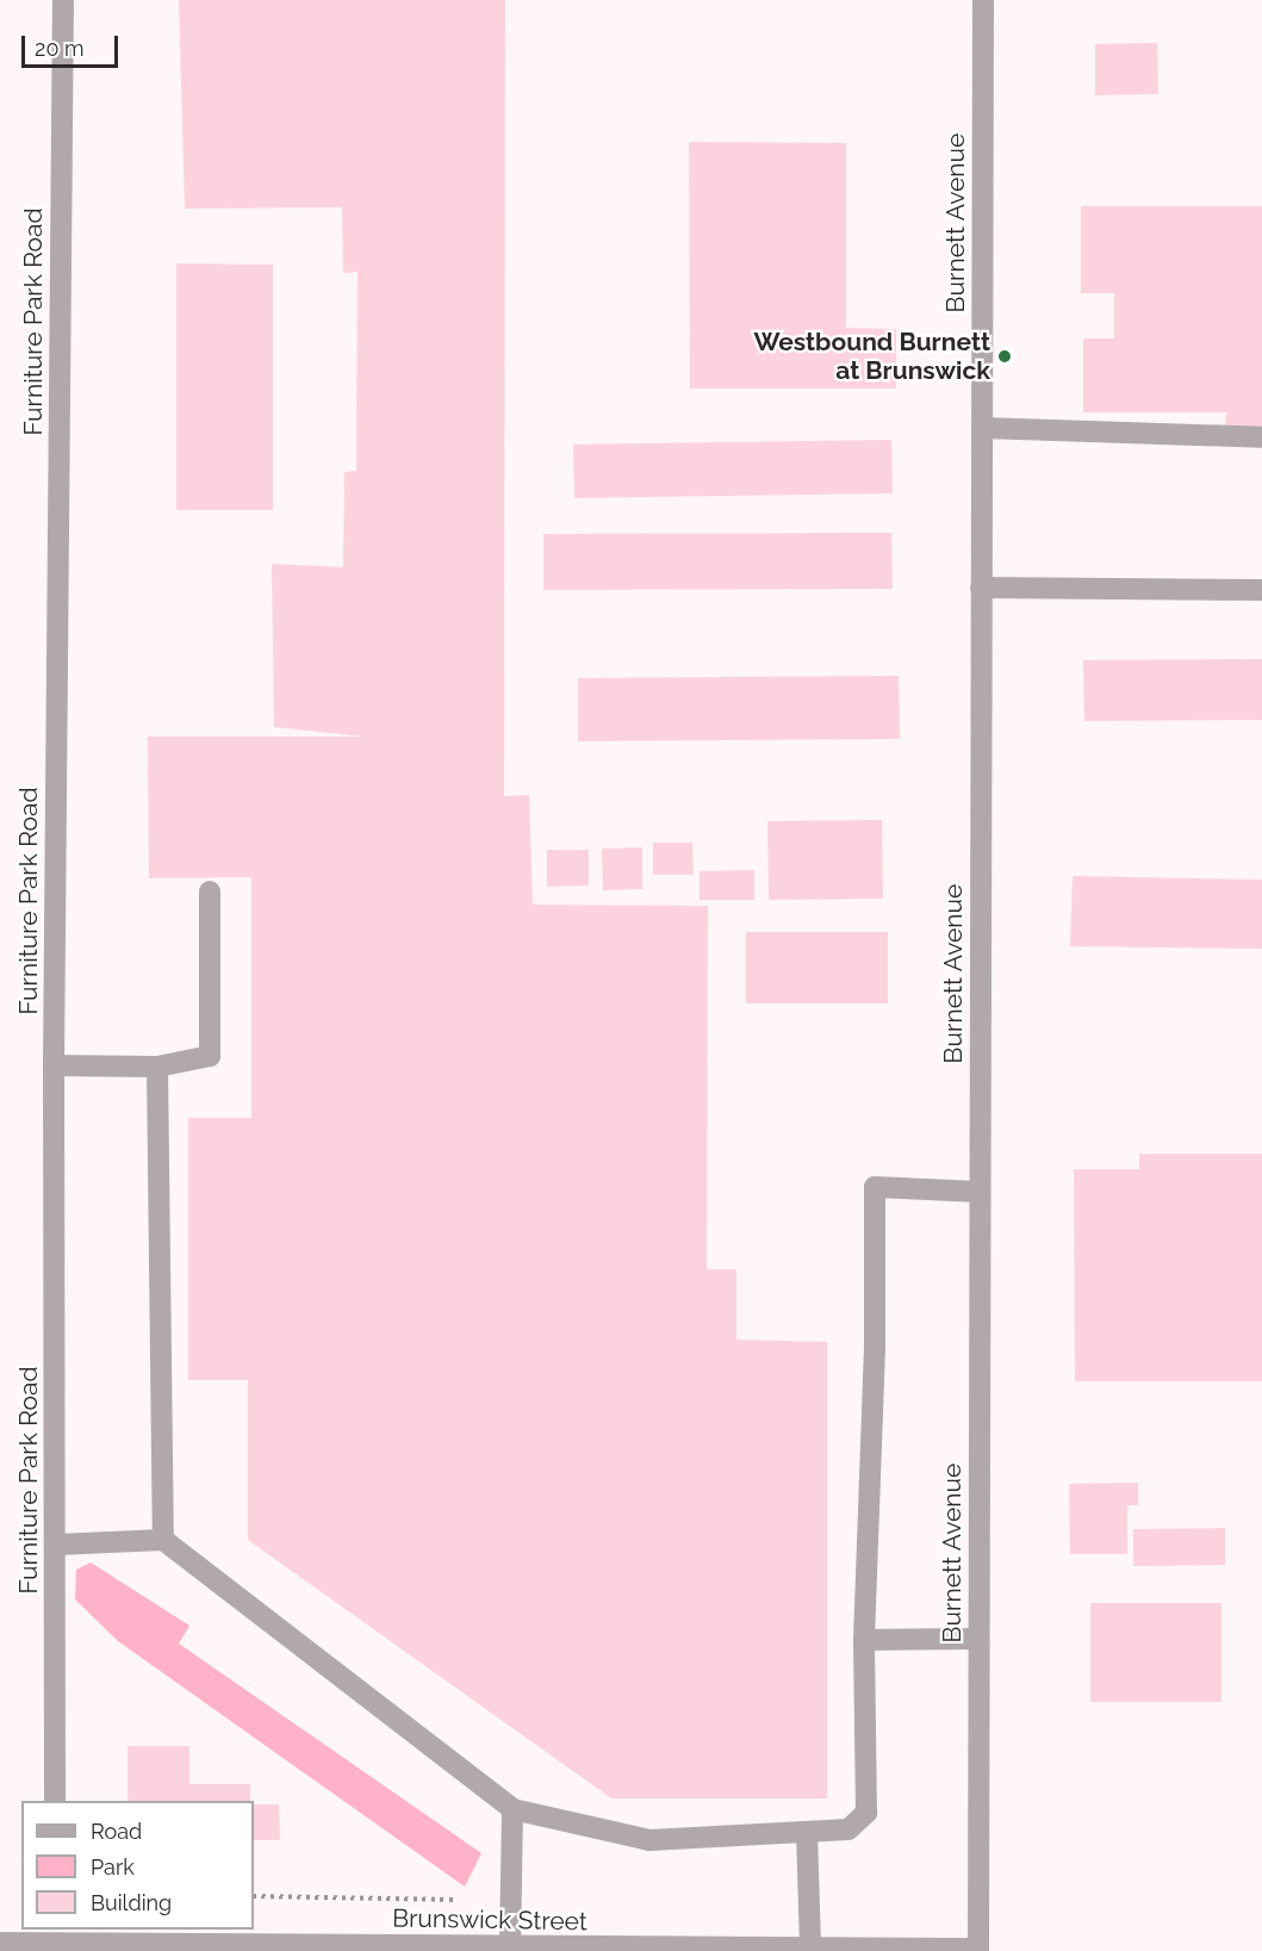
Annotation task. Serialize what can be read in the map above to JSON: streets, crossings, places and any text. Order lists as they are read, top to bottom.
{
  "streets": {
    "street": ["Burnett Avenue", "Furniture Park Road", "Brunswick Street"]
  },
  "crossings": [
    ["Burnett Avenue", "Brunswick Street"]
  ],
  "places": ["Westbound Burnett at Brunswick"],
  "legend": ["Road", "Park", "Building"],
  "scale_bar": "20 m"
}
